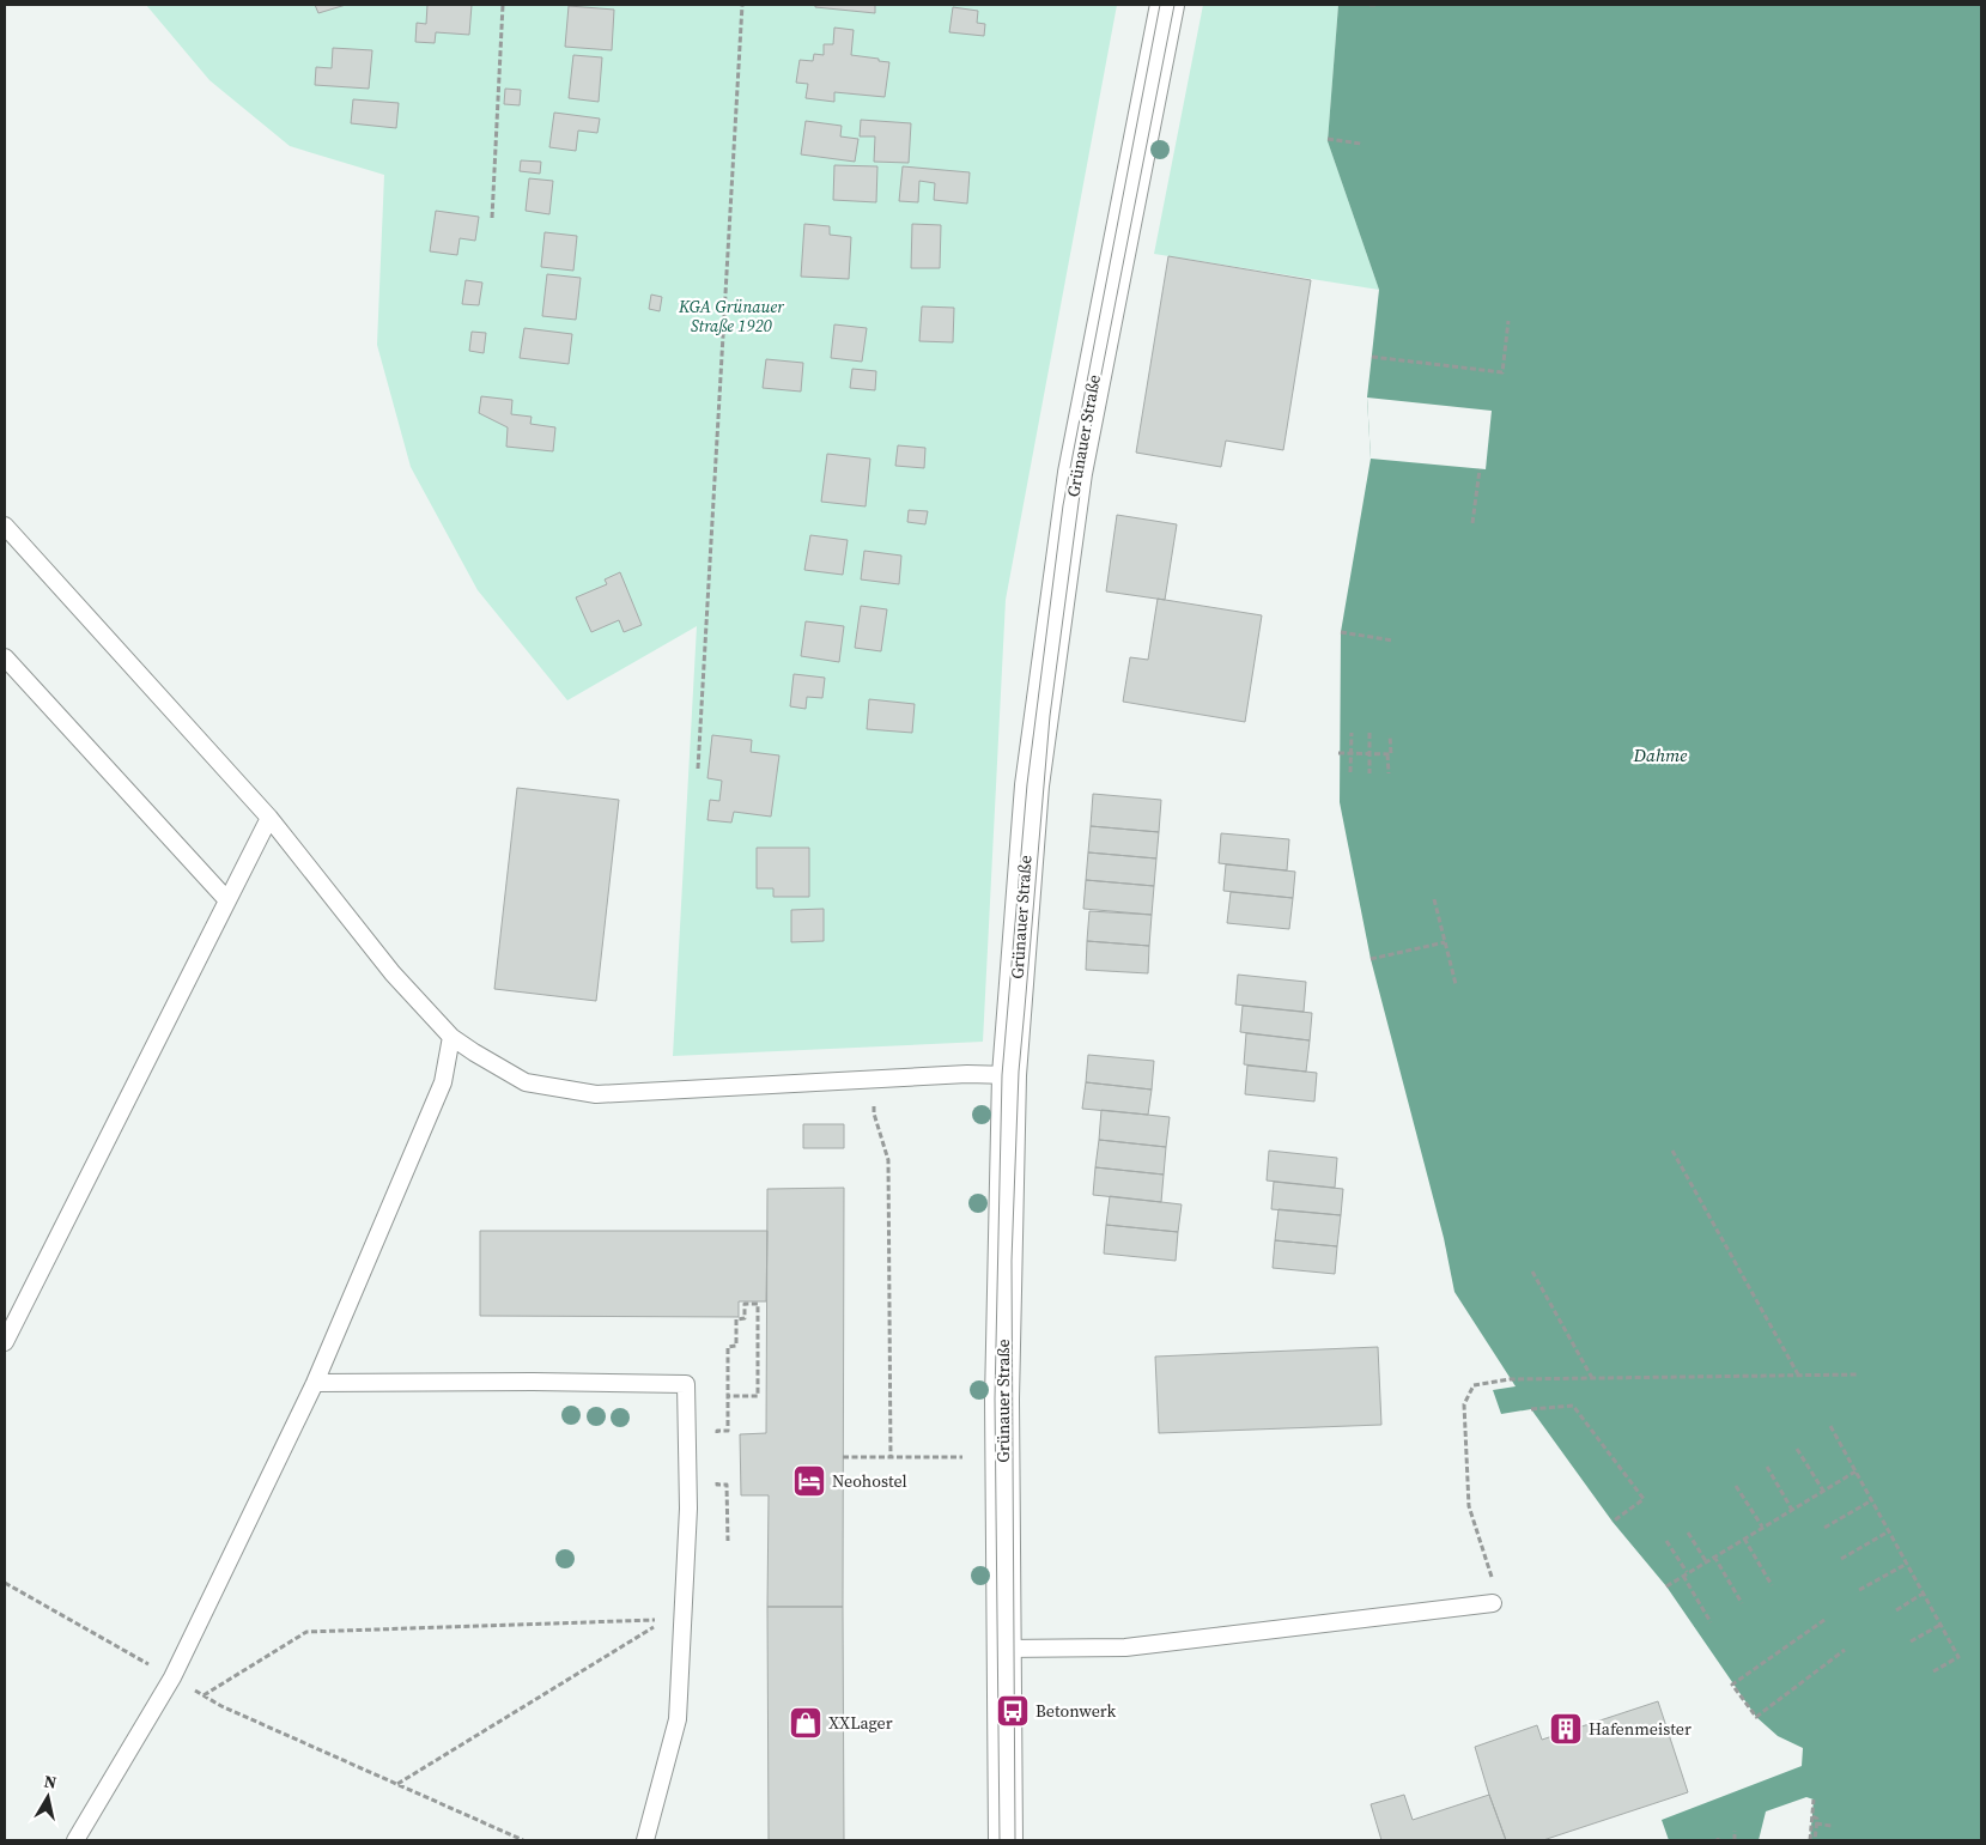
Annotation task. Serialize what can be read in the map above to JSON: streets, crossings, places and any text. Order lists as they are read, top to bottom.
{
  "streets": {
    "main road": ["Grünauer Straße"]
  },
  "water": ["Dahme"],
  "parks": ["KGA Grünauer Straße 1920"],
  "places": {
    "hotel": ["Neohostel"],
    "bus stop": ["Betonwerk"],
    "shop": ["XXLager"],
    "building": ["Hafenmeister"]
  },
  "north": "top"
}
